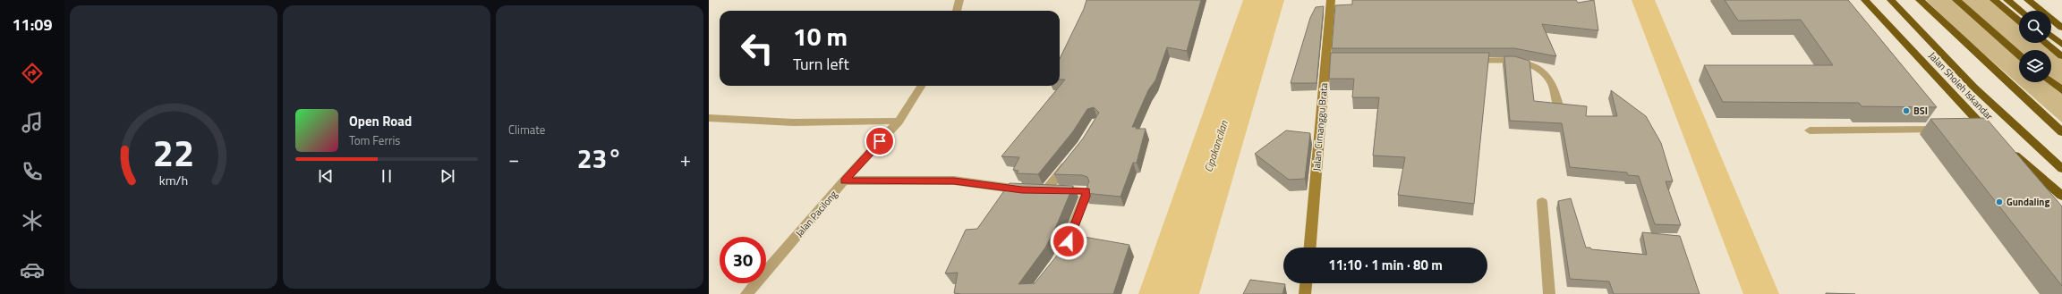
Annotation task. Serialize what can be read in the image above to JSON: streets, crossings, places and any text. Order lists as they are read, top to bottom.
{
  "streets": {
    "highway": ["Jalan Sholeh Iskandar"],
    "street": ["Jalan Cimanggu Brata", "Jalan Pacilong"]
  },
  "water": ["Cipakancilan"],
  "places": ["BSI", "Gundaling"],
  "page": {
    "tabs": "11:09",
    "tile": "Climate",
    "turn": ["10 m", "Turn left"],
    "song": ["Open Road", "Tom Ferris"],
    "heat": ["−", "23°", "+"],
    "limit": "30",
    "trip": "11:10 · 1 min · 80 m",
    "gauge": ["22", "km/h"]
  }
}
